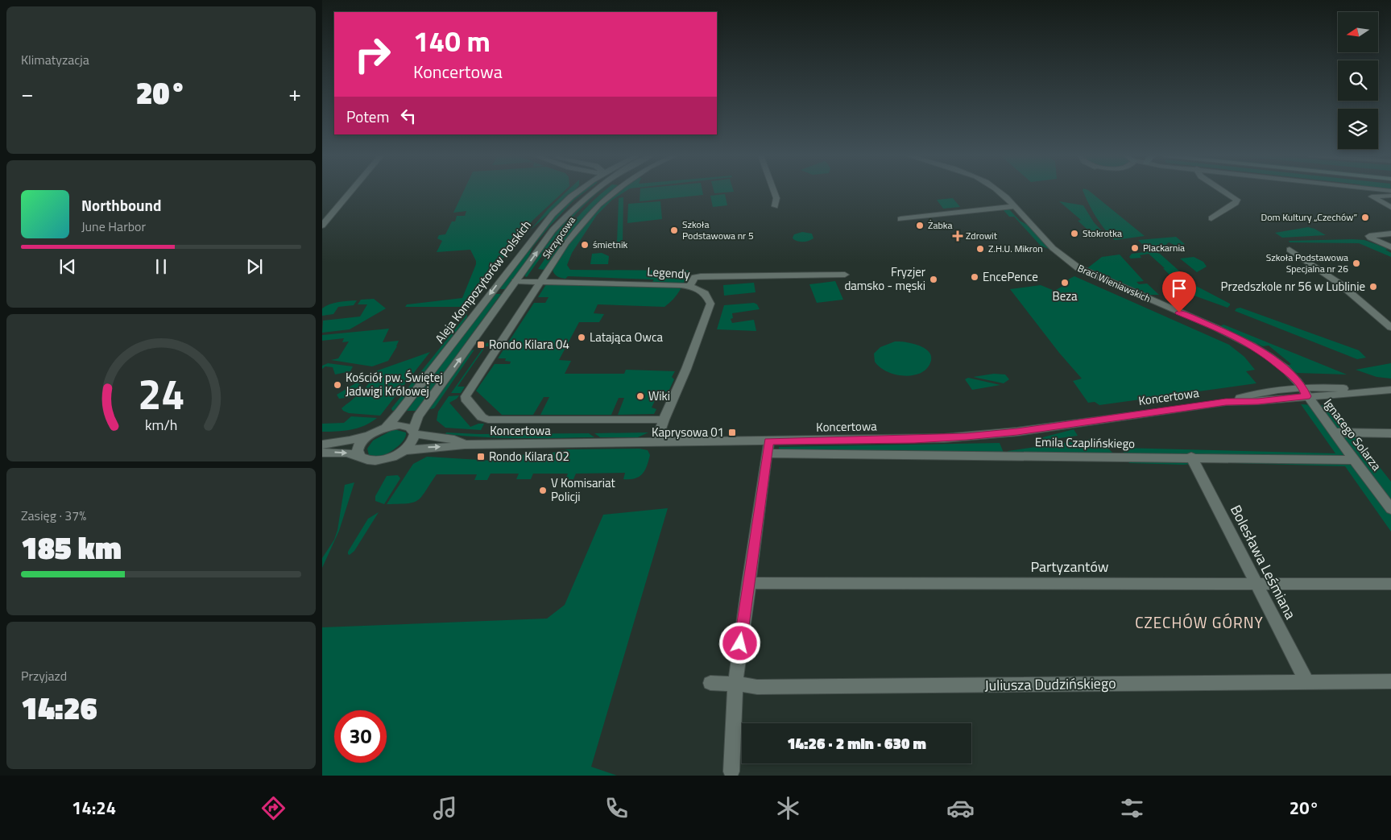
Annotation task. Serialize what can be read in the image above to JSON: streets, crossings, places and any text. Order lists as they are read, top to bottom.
{
  "streets": {
    "street": [
      "Skrzypcowa",
      "Legendy",
      "Aleja Kompozytorów Polskich",
      "Braci Wieniawskich",
      "Koncertowa",
      "Ignacego Solarza",
      "Emila Czaplińskiego",
      "Bolesława Leśmiana",
      "Partyzantów",
      "Juliusza Dudzińskiego"
    ]
  },
  "crossings": [
    ["Skrzypcowa", "Legendy"],
    ["Legendy", "Aleja Kompozytorów Polskich"],
    ["Aleja Kompozytorów Polskich", "Koncertowa"],
    ["Braci Wieniawskich", "Koncertowa"],
    ["Braci Wieniawskich", "Ignacego Solarza"],
    ["Koncertowa", "Ignacego Solarza"],
    ["Koncertowa", "Emila Czaplińskiego"],
    ["Ignacego Solarza", "Emila Czaplińskiego"],
    ["Emila Czaplińskiego", "Bolesława Leśmiana"],
    ["Bolesława Leśmiana", "Partyzantów"],
    ["Bolesława Leśmiana", "Juliusza Dudzińskiego"]
  ],
  "districts": ["CZECHÓW GÓRNY"],
  "places": {
    "other": [
      "Dom Kultury „Czechów”",
      "Żabka",
      "Szkoła Podstawowa nr 5",
      "Stokrotka",
      "śmietnik",
      "Plackarnia",
      "Z.H.U. Mikron",
      "Szkoła Podstawowa Specjalna nr 26",
      "EncePence",
      "Fryzjer damsko - męski",
      "Beza",
      "Przedszkole nr 56 w Lublinie",
      "Latająca Owca",
      "Kościół pw. Świętej Jadwigi Królowej",
      "Wiki",
      "V Komisariat Policji"
    ],
    "health": ["Zdrowit"],
    "transit": ["Rondo Kilara 04", "Kaprysowa 01", "Rondo Kilara 02"]
  },
  "north": "left",
  "page": {
    "tile": [
      "Klimatyzacja",
      ["Zasięg · 37%", "185 km"],
      ["Przyjazd", "14:26"]
    ],
    "turn": ["140 m", "Koncertowa"],
    "heat": ["−", "20°", "+"],
    "then": "Potem",
    "song": ["Northbound", "June Harbor"],
    "limit": "30",
    "trip": "14:26 · 2 min · 630 m",
    "tabs": ["14:24", "20°"],
    "gauge": ["24", "km/h"]
  }
}
